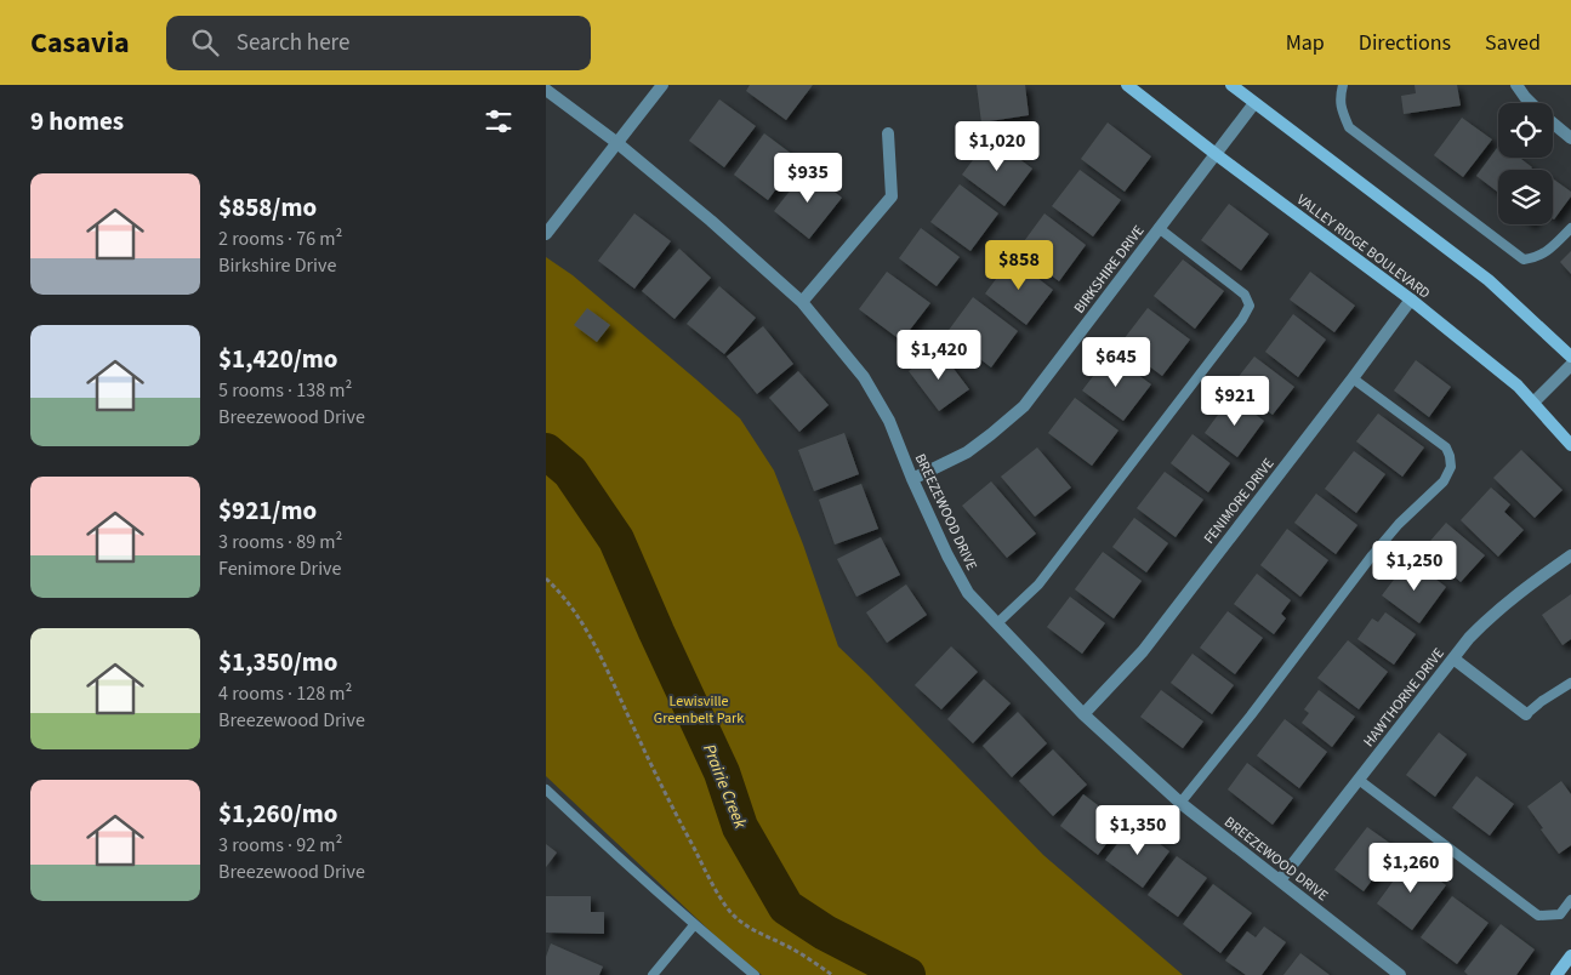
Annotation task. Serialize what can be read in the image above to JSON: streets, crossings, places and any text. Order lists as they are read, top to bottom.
{
  "streets": {
    "main road": ["VALLEY RIDGE BOULEVARD"],
    "street": [
      "BIRKSHIRE DRIVE",
      "FENIMORE DRIVE",
      "BREEZEWOOD DRIVE",
      "HAWTHORNE DRIVE"
    ]
  },
  "crossings": [
    ["VALLEY RIDGE BOULEVARD", "BIRKSHIRE DRIVE"],
    ["VALLEY RIDGE BOULEVARD", "FENIMORE DRIVE"],
    ["BIRKSHIRE DRIVE", "BREEZEWOOD DRIVE"],
    ["FENIMORE DRIVE", "BREEZEWOOD DRIVE"],
    ["BREEZEWOOD DRIVE", "HAWTHORNE DRIVE"]
  ],
  "water": ["Prairie Creek"],
  "parks": ["Lewisville Greenbelt Park"],
  "page": {
    "header": "Casavia",
    "search": "Search here",
    "nav": ["Map", "Directions", "Saved"],
    "heading": "9 homes",
    "price": [
      "$1,020",
      "$935",
      "$858",
      "$1,420",
      "$645",
      "$921",
      "$1,250",
      "$1,350",
      "$1,260"
    ],
    "list": [
      {
        "name": "$858/mo",
        "note": "2 rooms · 76 m² · Birkshire Drive"
      },
      {
        "name": "$1,420/mo",
        "note": "5 rooms · 138 m² · Breezewood Drive"
      },
      {
        "name": "$921/mo",
        "note": "3 rooms · 89 m² · Fenimore Drive"
      },
      {
        "name": "$1,350/mo",
        "note": "4 rooms · 128 m² · Breezewood Drive"
      },
      {
        "name": "$1,260/mo",
        "note": "3 rooms · 92 m² · Breezewood Drive"
      }
    ]
  }
}
